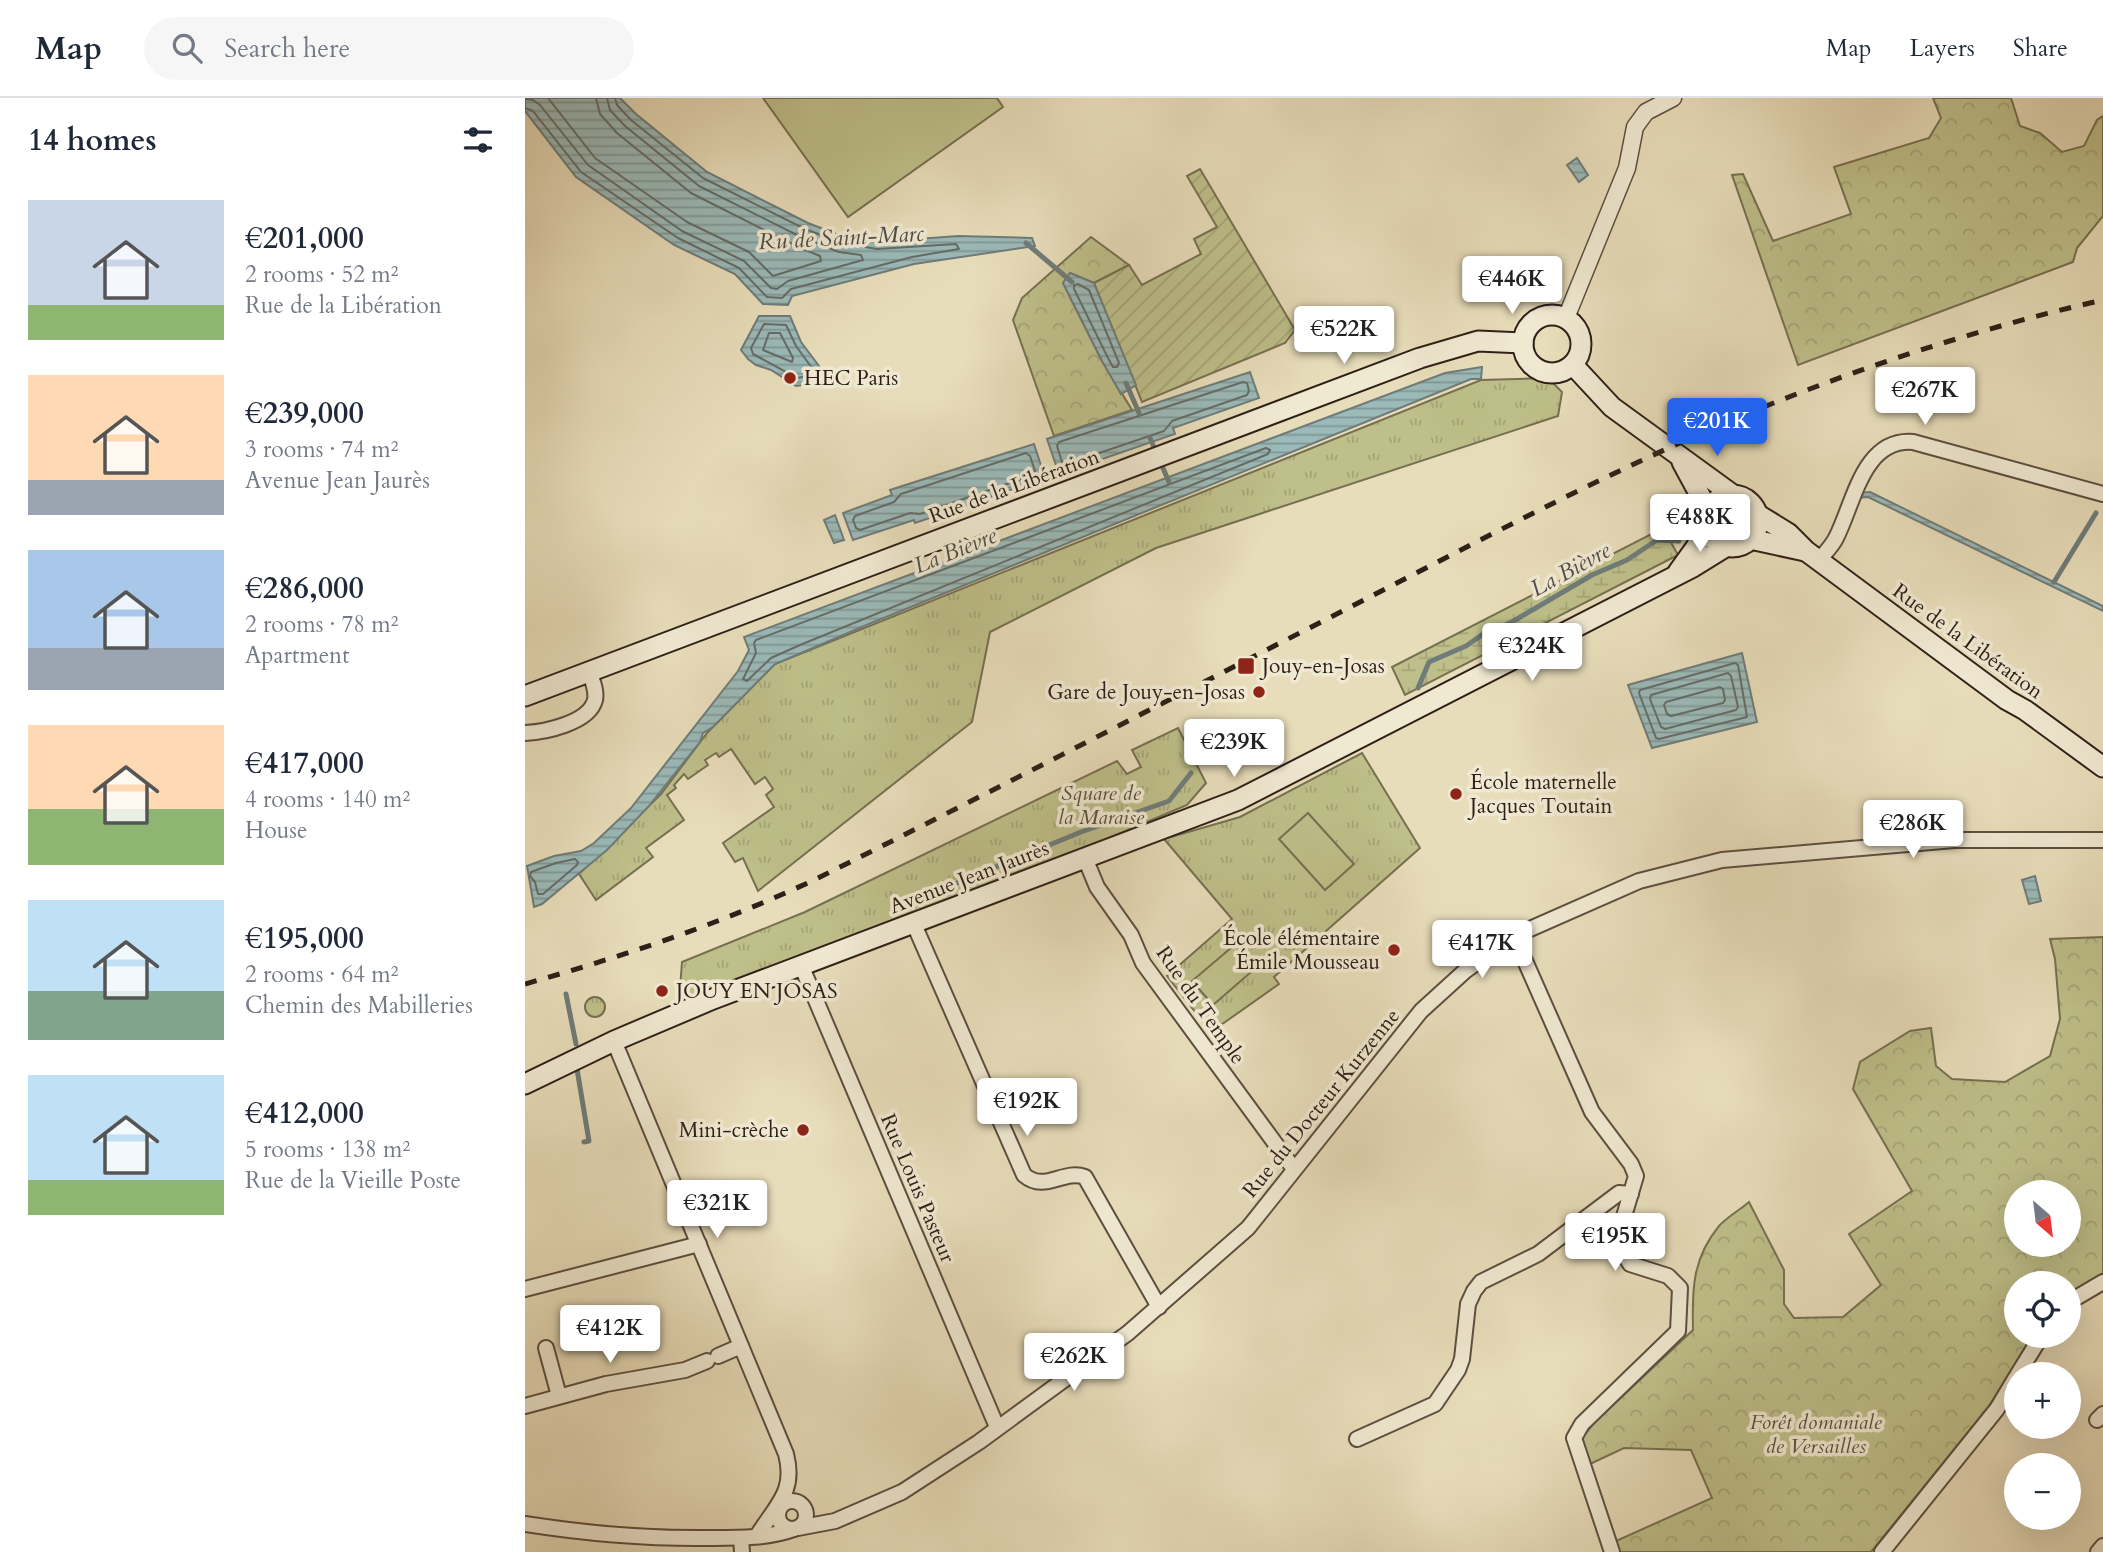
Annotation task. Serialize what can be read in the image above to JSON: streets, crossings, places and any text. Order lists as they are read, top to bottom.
{
  "streets": {
    "main road": ["Rue de la Libération", "Avenue Jean Jaurès"],
    "street": ["Rue du Temple", "Rue du Docteur Kurzenne", "Rue Louis Pasteur"]
  },
  "crossings": [
    ["Rue de la Libération", "Avenue Jean Jaurès"],
    ["Avenue Jean Jaurès", "Rue du Temple"],
    ["Avenue Jean Jaurès", "Rue Louis Pasteur"],
    ["Rue du Temple", "Rue du Docteur Kurzenne"],
    ["Rue du Docteur Kurzenne", "Rue Louis Pasteur"]
  ],
  "water": ["Ru de Saint-Marc", "La Bièvre"],
  "parks": ["Square de la Maraise", "Forêt domaniale de Versailles"],
  "places": {
    "other": [
      "HEC Paris",
      "Gare de Jouy-en-Josas",
      "École maternelle Jacques Toutain",
      "École élémentaire Émile Mousseau",
      "JOUY EN JOSAS",
      "Mini-crèche"
    ],
    "transit": ["Jouy-en-Josas"]
  },
  "north": "bottom right",
  "page": {
    "header": "Map",
    "search": "Search here",
    "nav": ["Map", "Layers", "Share"],
    "heading": "14 homes",
    "list": [
      {
        "name": "€201,000",
        "note": "2 rooms · 52 m² · Rue de la Libération"
      },
      {
        "name": "€239,000",
        "note": "3 rooms · 74 m² · Avenue Jean Jaurès"
      },
      {
        "name": "€286,000",
        "note": "2 rooms · 78 m² · Apartment"
      },
      {
        "name": "€417,000",
        "note": "4 rooms · 140 m² · House"
      },
      {
        "name": "€195,000",
        "note": "2 rooms · 64 m² · Chemin des Mabilleries"
      },
      {
        "name": "€412,000",
        "note": "5 rooms · 138 m² · Rue de la Vieille Poste"
      }
    ],
    "price": [
      "€446K",
      "€522K",
      "€267K",
      "€201K",
      "€488K",
      "€324K",
      "€239K",
      "€286K",
      "€417K",
      "€192K",
      "€321K",
      "€195K",
      "€412K",
      "€262K"
    ],
    "map_buttons": ["+", "−"]
  }
}
